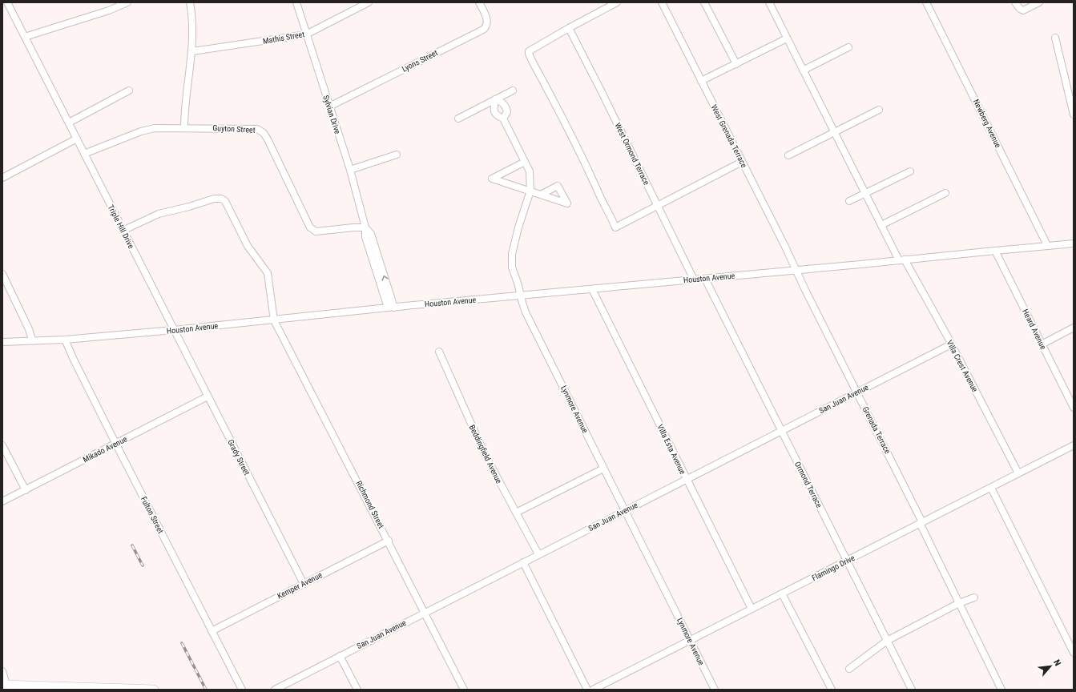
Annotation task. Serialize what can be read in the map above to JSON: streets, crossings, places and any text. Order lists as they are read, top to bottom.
{
  "streets": {
    "street": [
      "Mathis Street",
      "Lyons Street",
      "Sylvian Drive",
      "Newberg Avenue",
      "Guyton Street",
      "West Grenada Terrace",
      "West Ormond Terrace",
      "Triple Hill Drive",
      "Houston Avenue",
      "Heard Avenue",
      "Villa Crest Avenue",
      "San Juan Avenue",
      "Lynmore Avenue",
      "Grenada Terrace",
      "Mikado Avenue",
      "Villa Esta Avenue",
      "Beddingfield Avenue",
      "Grady Street",
      "Ormond Terrace",
      "Richmond Street",
      "Fulton Street",
      "Flamingo Drive",
      "Kemper Avenue"
    ]
  },
  "crossings": [
    ["Mathis Street", "Sylvian Drive"],
    ["Lyons Street", "Sylvian Drive"],
    ["Sylvian Drive", "Guyton Street"],
    ["Sylvian Drive", "Houston Avenue"],
    ["Newberg Avenue", "Houston Avenue"],
    ["Guyton Street", "Triple Hill Drive"],
    ["West Grenada Terrace", "Houston Avenue"],
    ["West Grenada Terrace", "Grenada Terrace"],
    ["West Ormond Terrace", "Houston Avenue"],
    ["Triple Hill Drive", "Houston Avenue"],
    ["Triple Hill Drive", "Grady Street"],
    ["Houston Avenue", "Heard Avenue"],
    ["Houston Avenue", "Villa Crest Avenue"],
    ["Houston Avenue", "Lynmore Avenue"],
    ["Houston Avenue", "Grenada Terrace"],
    ["Houston Avenue", "Villa Esta Avenue"],
    ["Houston Avenue", "Grady Street"],
    ["Houston Avenue", "Ormond Terrace"],
    ["Houston Avenue", "Richmond Street"],
    ["Houston Avenue", "Fulton Street"],
    ["Villa Crest Avenue", "San Juan Avenue"],
    ["Villa Crest Avenue", "Flamingo Drive"],
    ["San Juan Avenue", "Lynmore Avenue"],
    ["San Juan Avenue", "Grenada Terrace"],
    ["San Juan Avenue", "Villa Esta Avenue"],
    ["San Juan Avenue", "Beddingfield Avenue"],
    ["San Juan Avenue", "Ormond Terrace"],
    ["San Juan Avenue", "Richmond Street"],
    ["Lynmore Avenue", "Flamingo Drive"],
    ["Grenada Terrace", "Flamingo Drive"],
    ["Mikado Avenue", "Grady Street"],
    ["Mikado Avenue", "Fulton Street"],
    ["Villa Esta Avenue", "Flamingo Drive"],
    ["Grady Street", "Kemper Avenue"],
    ["Ormond Terrace", "Flamingo Drive"],
    ["Richmond Street", "Kemper Avenue"],
    ["Fulton Street", "Kemper Avenue"]
  ],
  "north": "top right"
}
